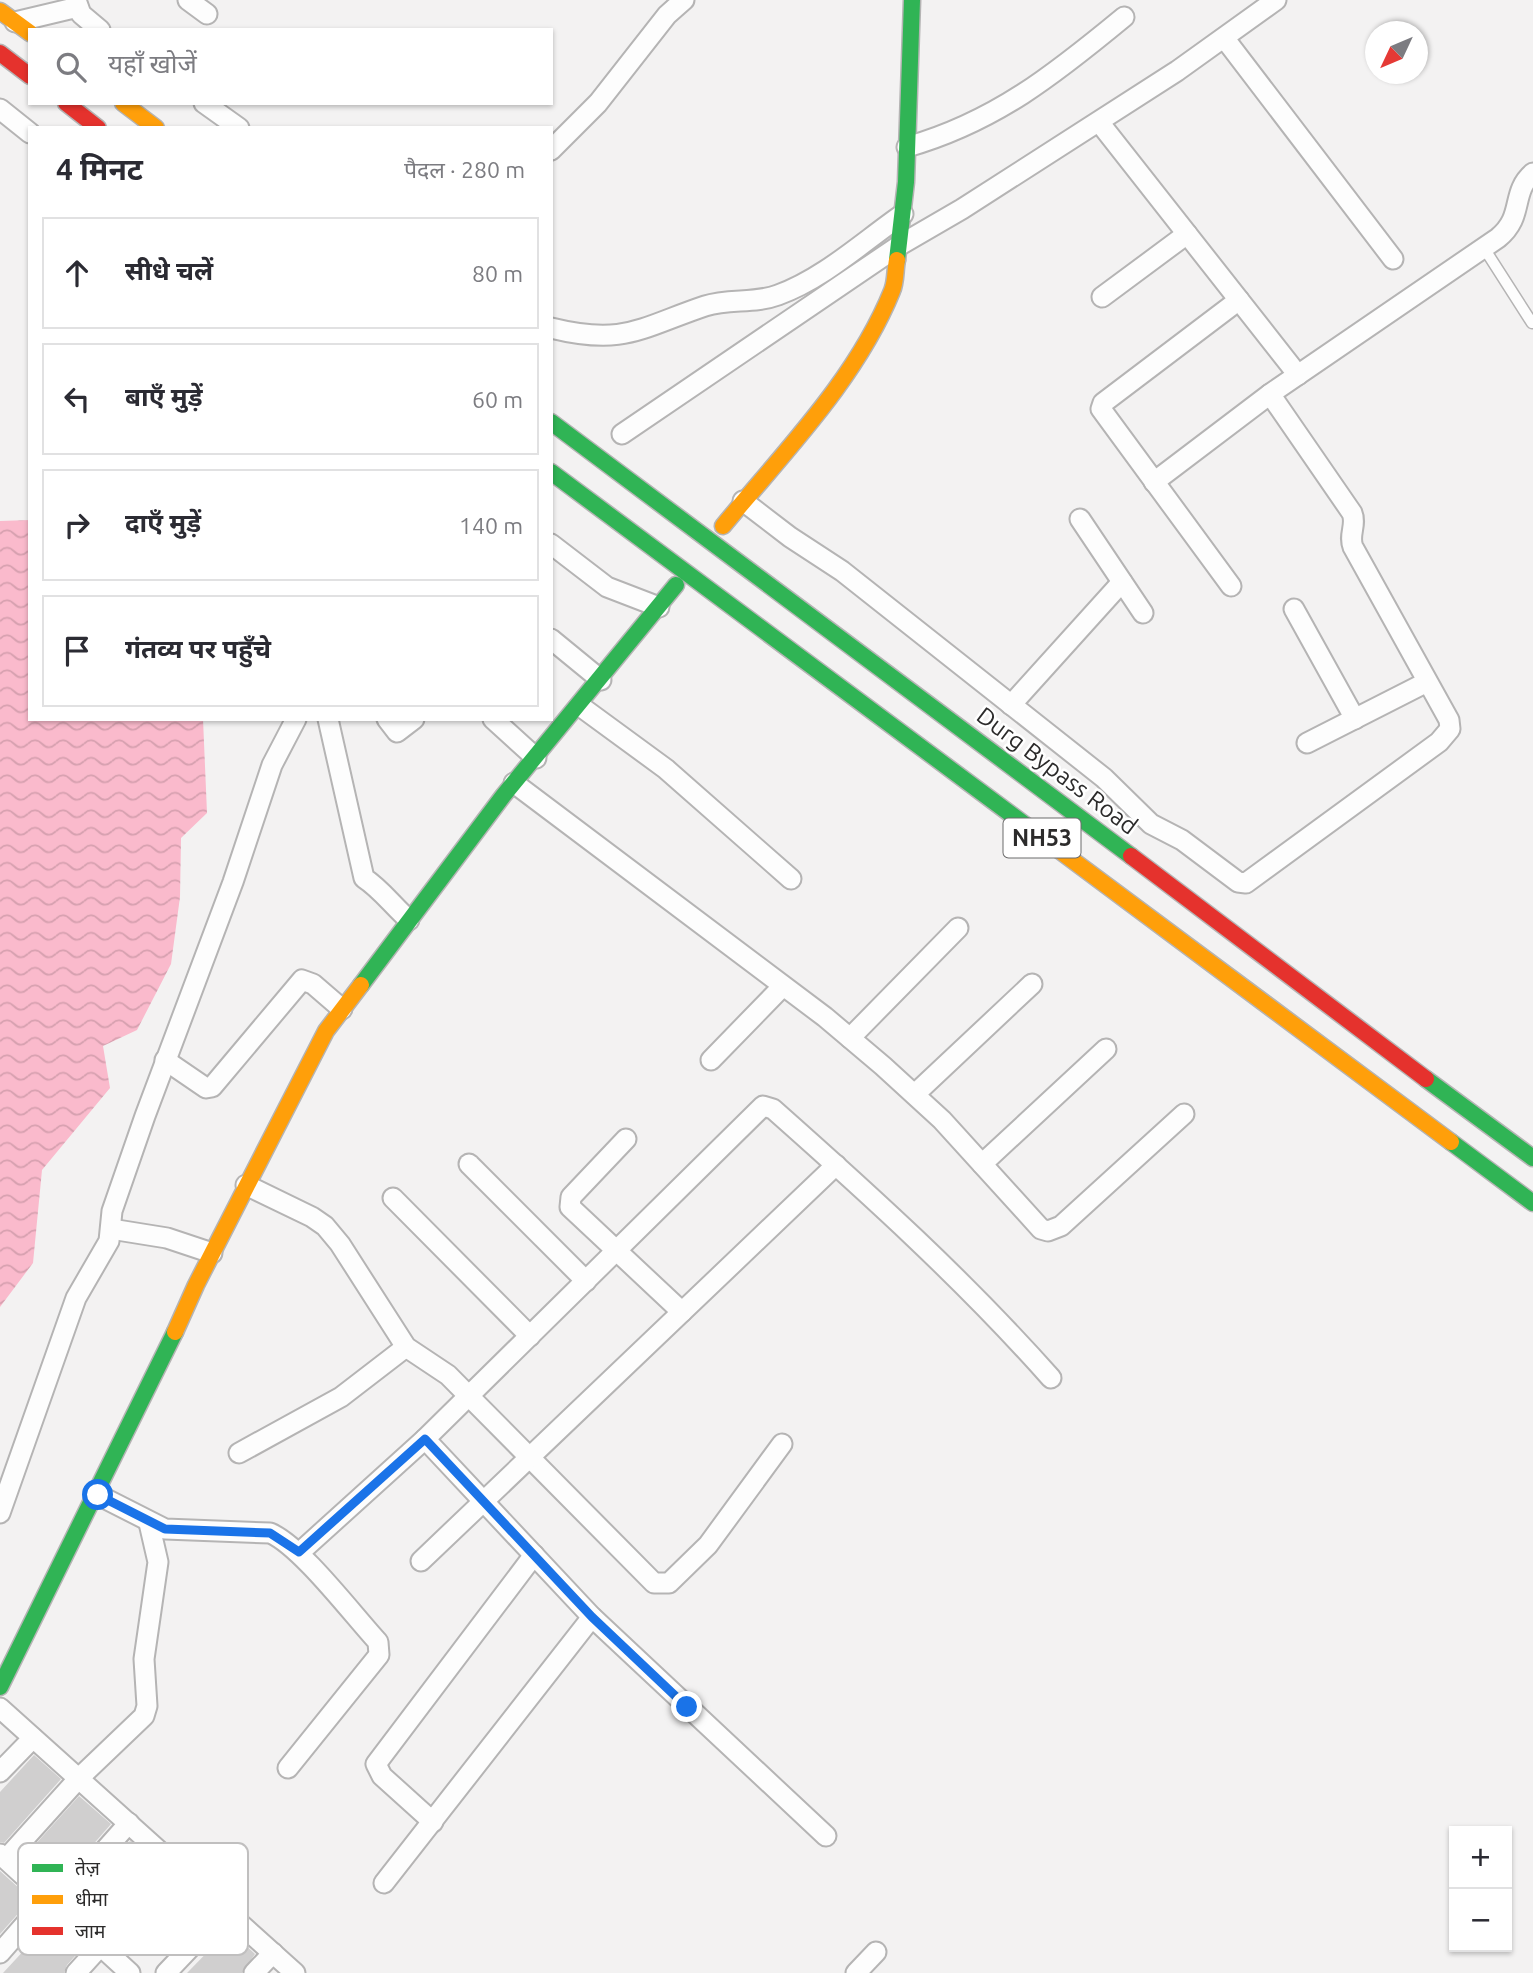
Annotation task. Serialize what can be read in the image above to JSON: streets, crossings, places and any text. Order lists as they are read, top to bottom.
{
  "streets": {
    "main road": ["Durg Bypass Road", "NH53"]
  },
  "legend": ["तेज़", "धीमा", "जाम"],
  "north": "bottom left",
  "page": {
    "search": "यहाँ खोजें",
    "heading": ["4 मिनट", "पैदल · 280 m"],
    "list": [
      ["सीधे चलें", "80 m"],
      ["बाएँ मुड़ें", "60 m"],
      ["दाएँ मुड़ें", "140 m"],
      "गंतव्य पर पहुँचे"
    ],
    "map_buttons": ["+", "−"]
  }
}
